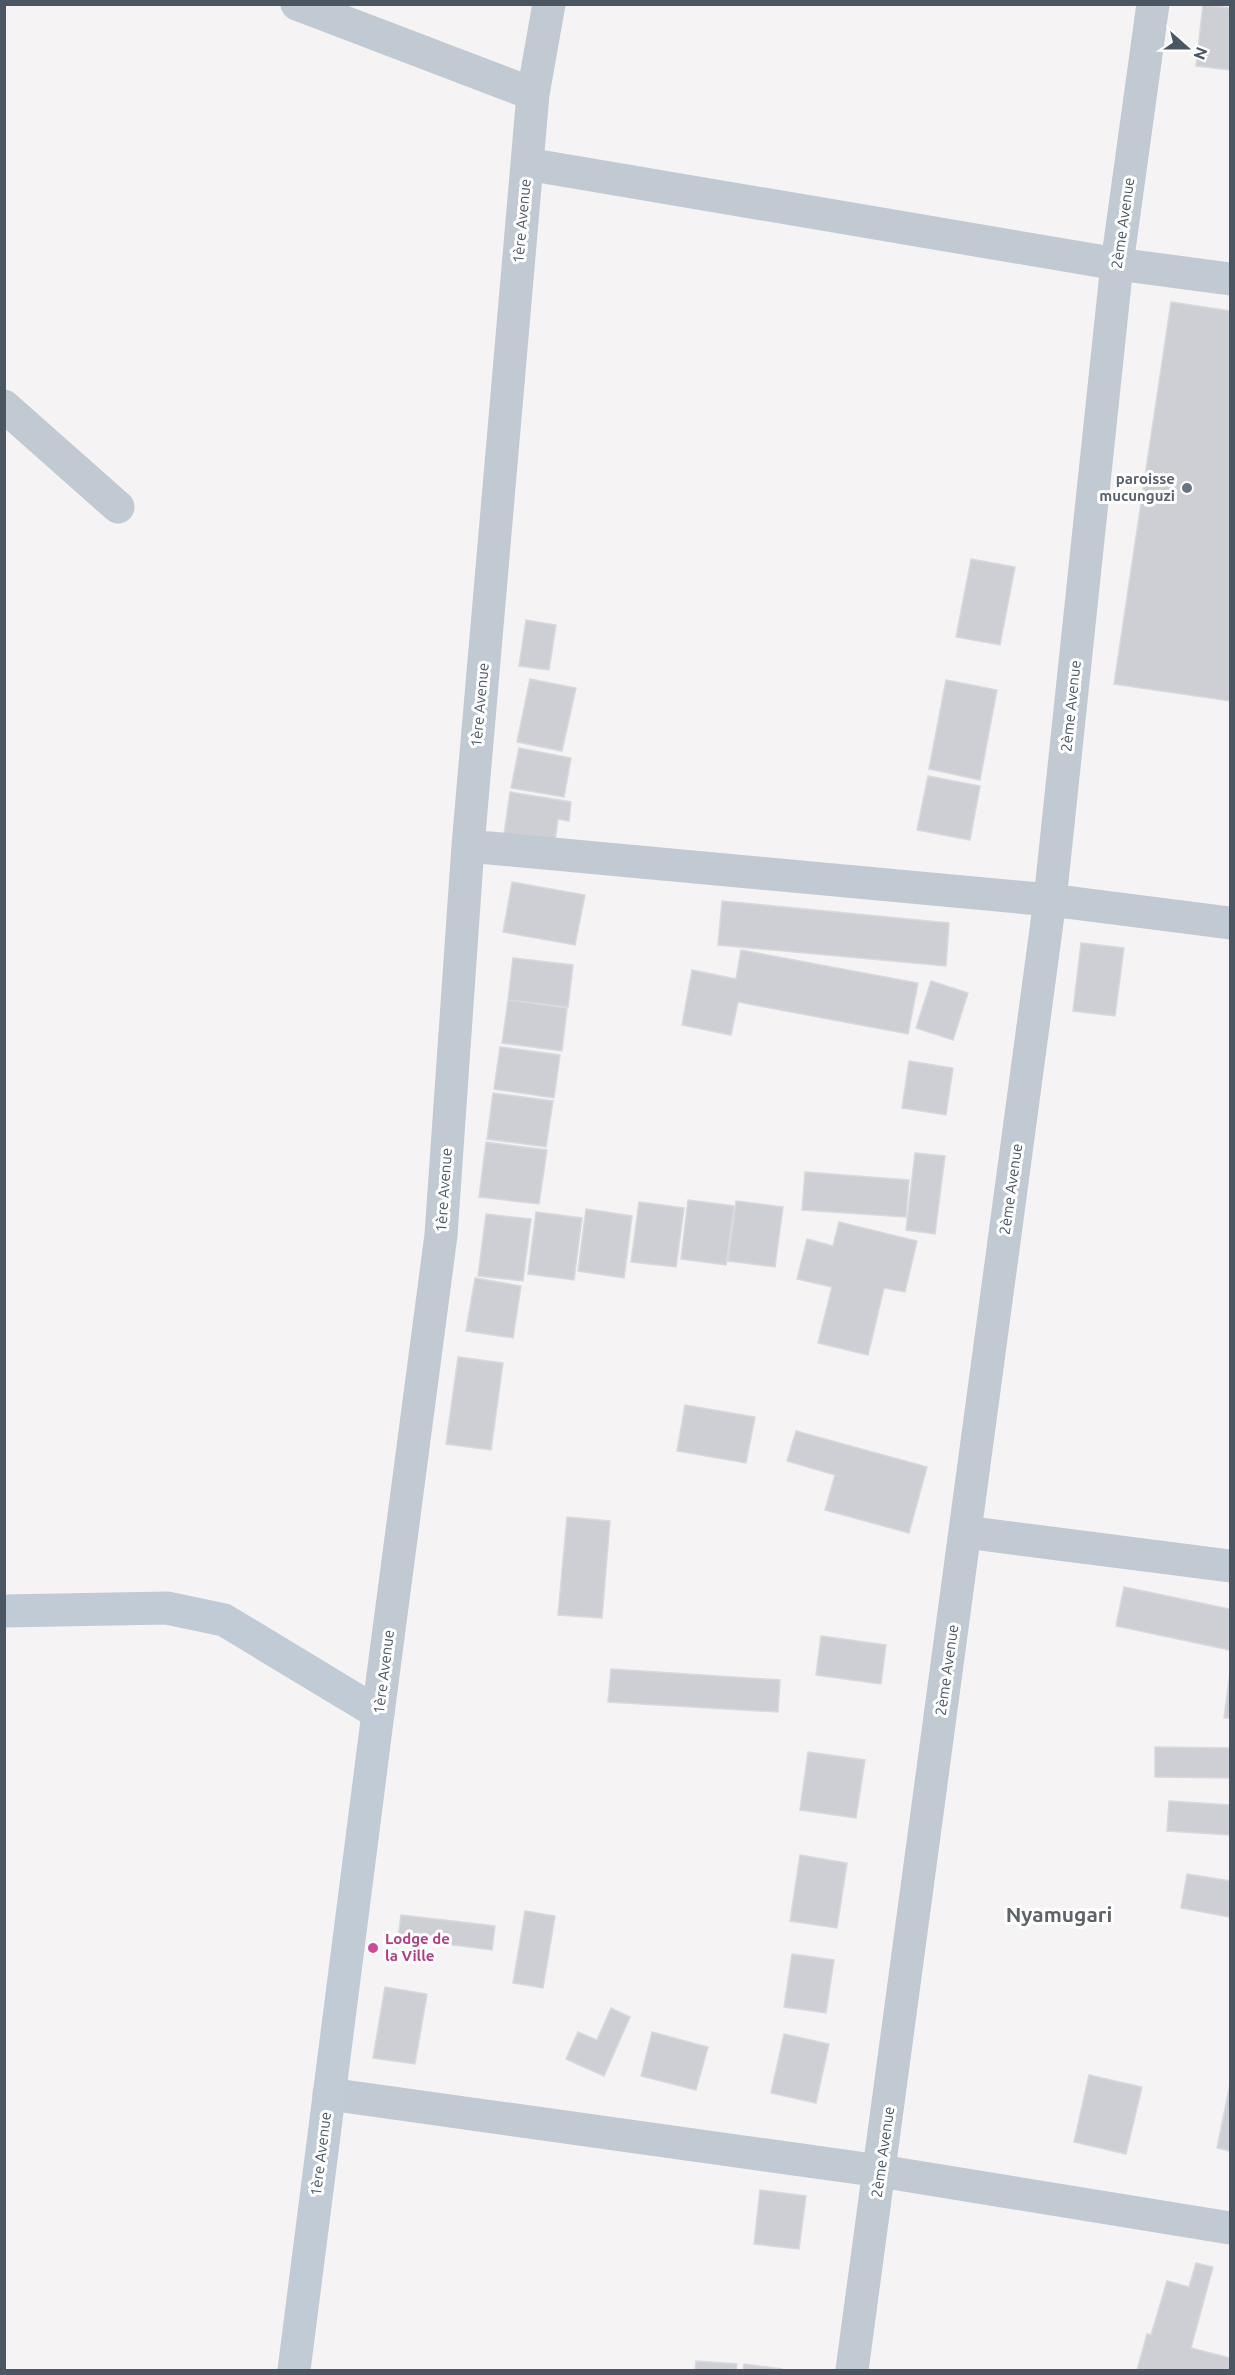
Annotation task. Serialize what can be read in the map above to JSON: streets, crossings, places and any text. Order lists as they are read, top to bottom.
{
  "streets": {
    "main road": ["1ère Avenue"],
    "street": ["2ème Avenue"]
  },
  "districts": ["Nyamugari"],
  "places": ["paroisse mucunguzi", "Lodge de la Ville"],
  "north": "right"
}
